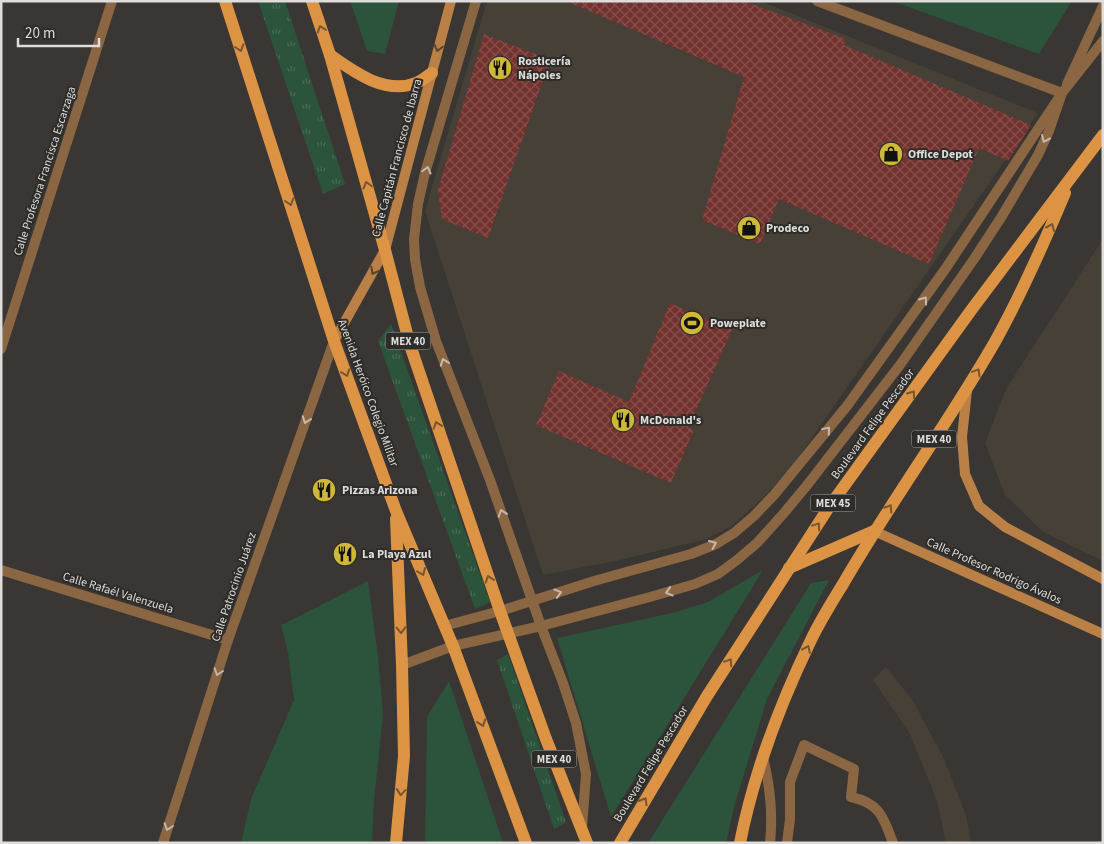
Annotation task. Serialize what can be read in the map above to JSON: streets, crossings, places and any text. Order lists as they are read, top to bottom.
{
  "streets": {
    "main road": [
      "MEX 40",
      "Avenida Heróico Colegio Militar",
      "Boulevard Felipe Pescador",
      "MEX 45"
    ],
    "street": [
      "Calle Capitán Francisco de Ibarra",
      "Calle Profesora Francisca Escarzaga",
      "Calle Profesor Rodrigo Ávalos",
      "Calle Patrocinio Juárez",
      "Calle Rafaél Valenzuela"
    ]
  },
  "crossings": [
    ["Calle Capitán Francisco de Ibarra", "MEX 40"],
    ["Calle Capitán Francisco de Ibarra", "Avenida Heróico Colegio Militar"],
    ["Calle Capitán Francisco de Ibarra", "Calle Patrocinio Juárez"],
    ["MEX 40", "Boulevard Felipe Pescador"],
    ["MEX 40", "Calle Profesor Rodrigo Ávalos"],
    ["Avenida Heróico Colegio Militar", "Calle Patrocinio Juárez"],
    ["Calle Patrocinio Juárez", "Calle Rafaél Valenzuela"]
  ],
  "one_way": ["Calle Capitán Francisco de Ibarra", "Calle Patrocinio Juárez"],
  "places": {
    "restaurant": [
      "Rosticería Nápoles",
      "McDonald's",
      "Pizzas Arizona",
      "La Playa Azul"
    ],
    "shop": ["Office Depot", "Prodeco"],
    "sports": ["Poweplate"]
  },
  "scale_bar": "20 m"
}
